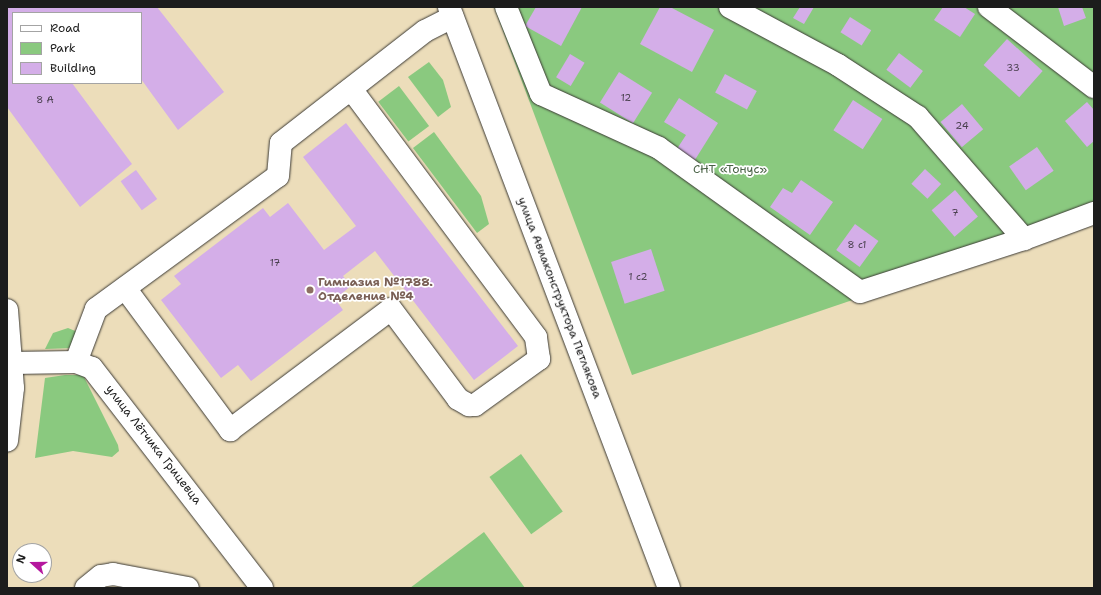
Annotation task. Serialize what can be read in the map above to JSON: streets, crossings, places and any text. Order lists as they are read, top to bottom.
{
  "streets": {
    "street": ["улица Авиаконструктора Петлякова", "улица Лётчика Грицевца"]
  },
  "parks": ["СНТ «Тонус»"],
  "places": ["Гимназия №1788. Отделение №4"],
  "house_numbers": [
    "33",
    "12",
    "8 А",
    "24",
    "7",
    "8 с1",
    "17",
    "1 с2"
  ],
  "legend": ["Road", "Park", "Building"],
  "north": "left"
}
